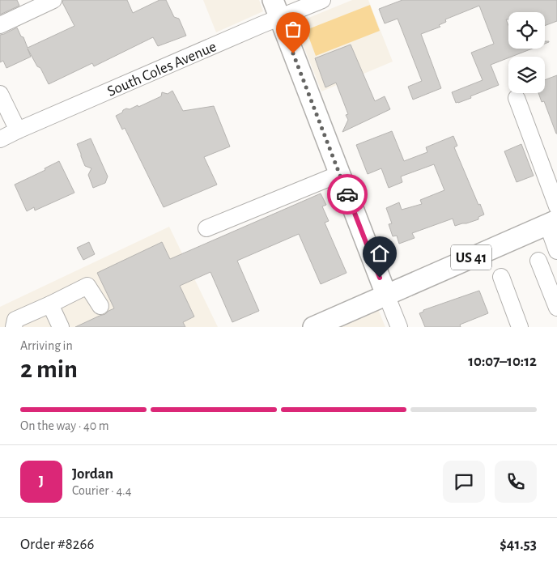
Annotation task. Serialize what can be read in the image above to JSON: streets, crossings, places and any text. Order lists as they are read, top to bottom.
{
  "streets": {
    "main road": ["US 41"],
    "street": ["South Coles Avenue"]
  },
  "page": {
    "heading": ["2 min", "Arriving in", "10:07–10:12"],
    "panel": [
      "Jordan",
      "Courier · 4.4",
      "Order #8266",
      "$41.53"
    ],
    "bar": "On the way · 40 m",
    "round": "J"
  }
}
